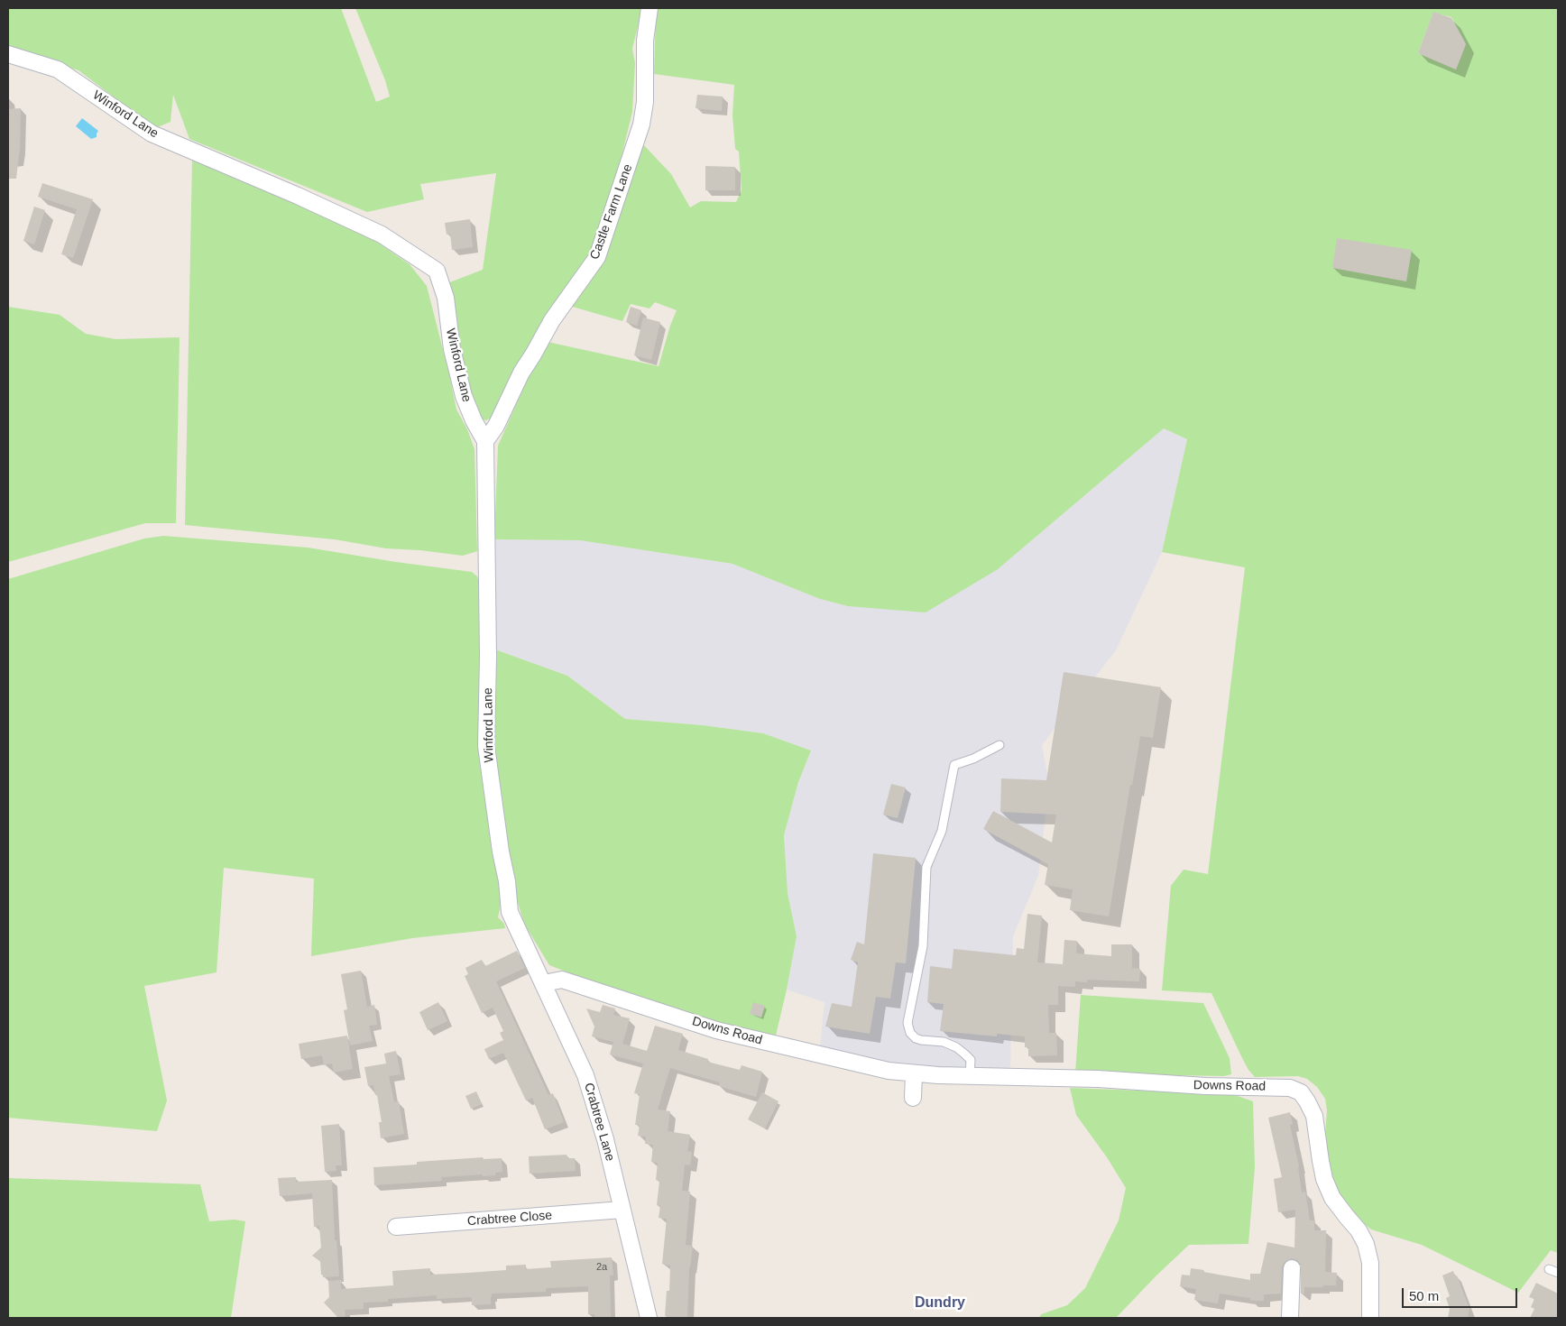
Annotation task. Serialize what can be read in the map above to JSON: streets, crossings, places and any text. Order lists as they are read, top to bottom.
{
  "streets": {
    "street": [
      "Winford Lane",
      "Castle Farm Lane",
      "Downs Road",
      "Crabtree Lane",
      "Crabtree Close"
    ]
  },
  "crossings": [
    ["Winford Lane", "Castle Farm Lane"],
    ["Winford Lane", "Crabtree Lane"],
    ["Downs Road", "Crabtree Lane"],
    ["Crabtree Lane", "Crabtree Close"]
  ],
  "districts": ["Dundry"],
  "house_numbers": ["2a"],
  "scale_bar": "50 m"
}
